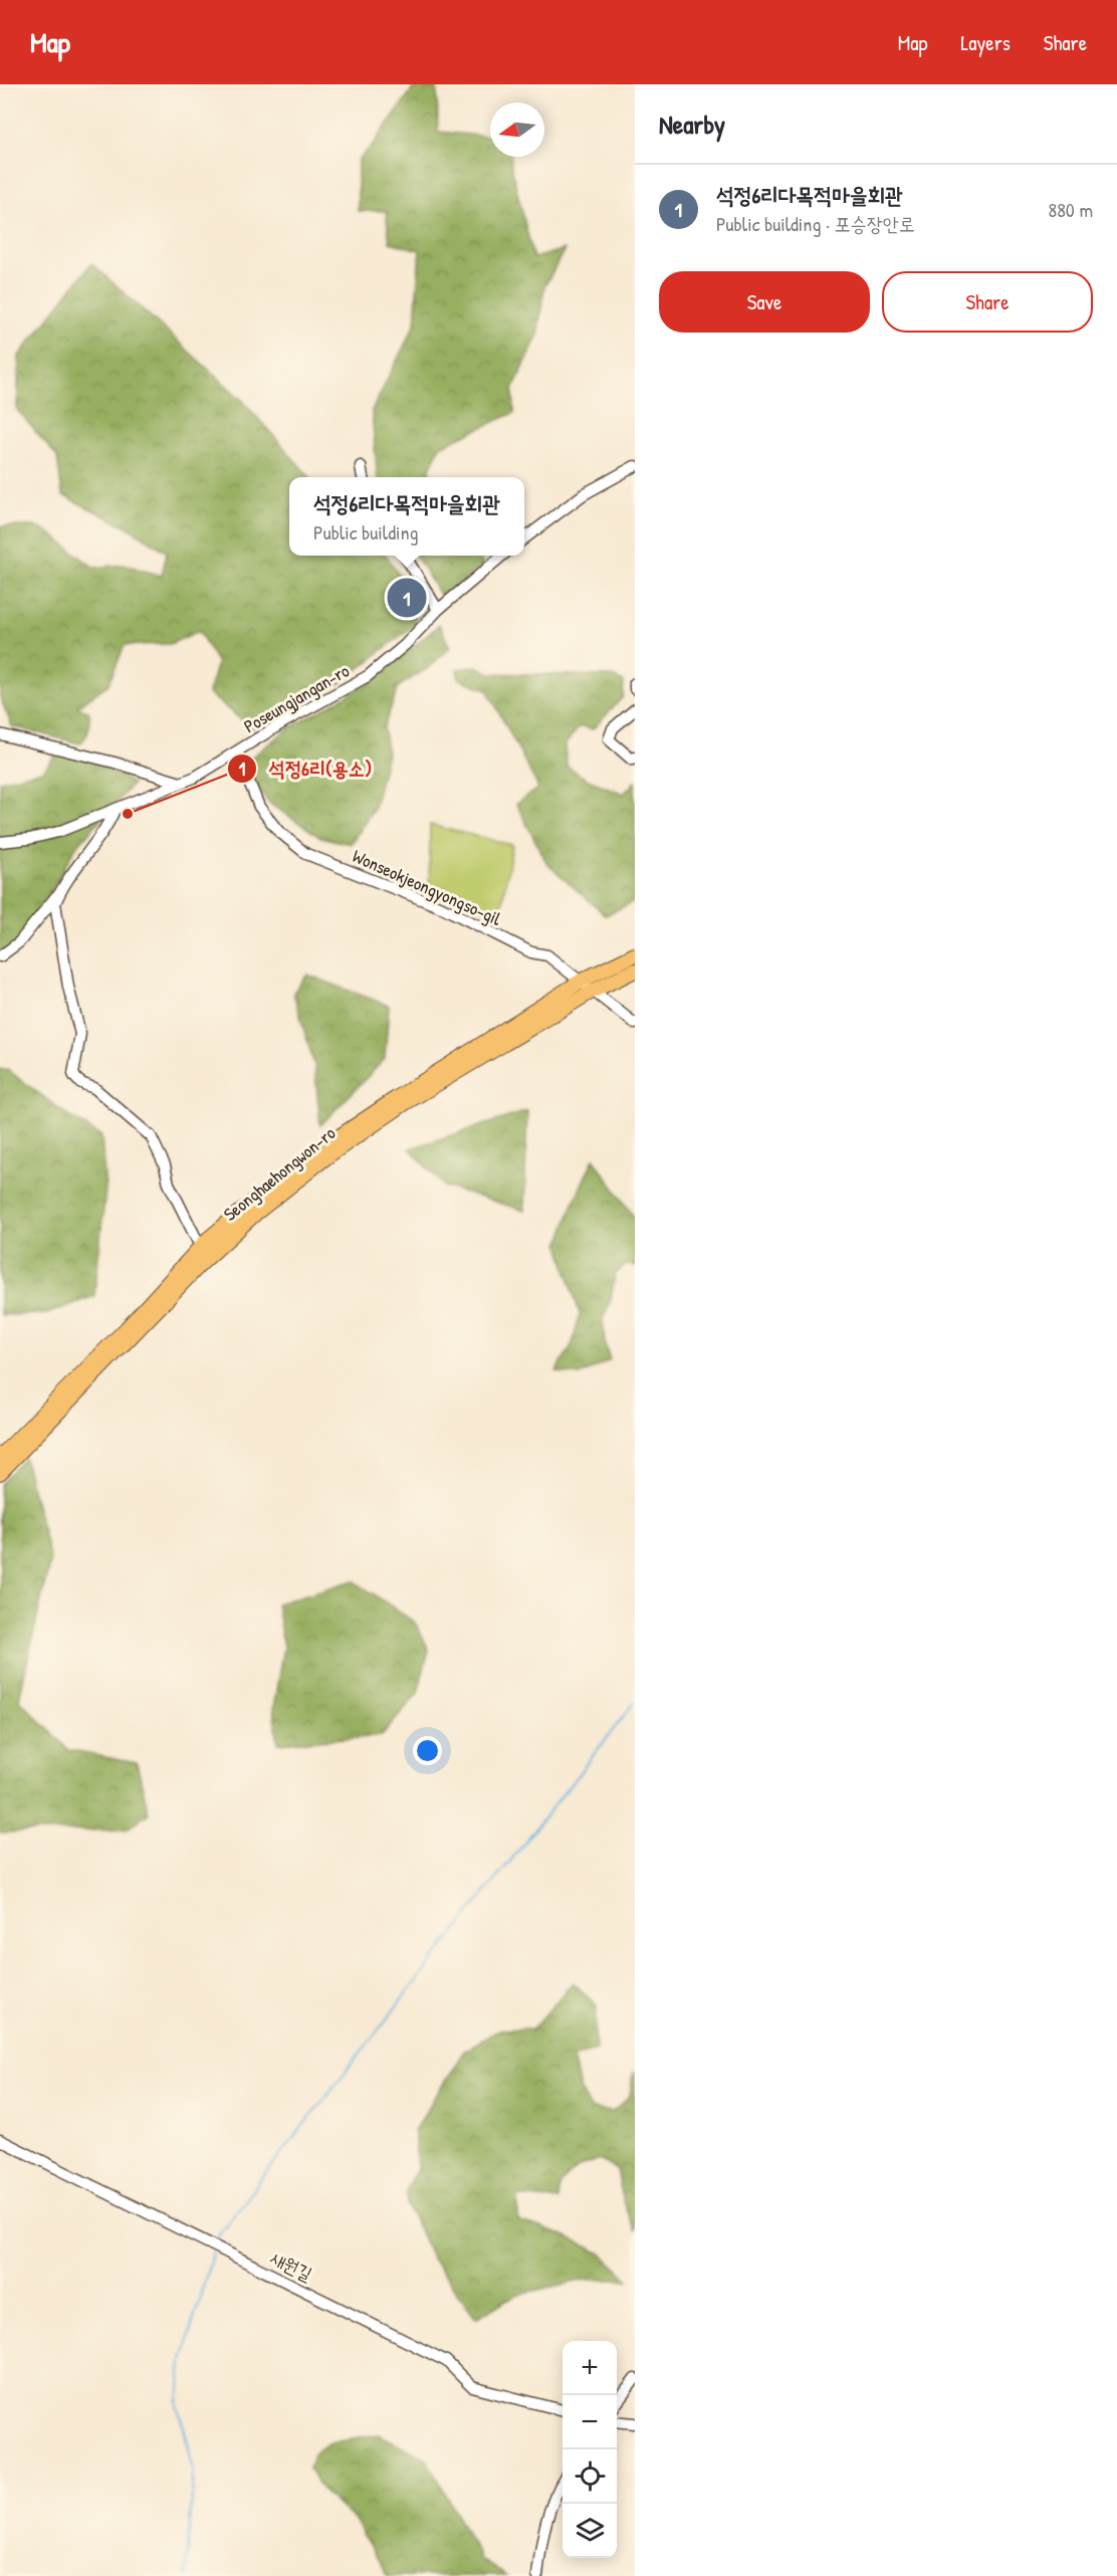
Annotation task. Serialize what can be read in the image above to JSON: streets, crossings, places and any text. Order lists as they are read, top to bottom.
{
  "streets": {
    "main road": ["Seonghaehongwon-ro"],
    "street": ["Poseungjangan-ro", "Wonseokjeongyongso-gil", "새원길"]
  },
  "crossings": [
    ["Poseungjangan-ro", "Wonseokjeongyongso-gil"],
    ["Wonseokjeongyongso-gil", "Seonghaehongwon-ro"]
  ],
  "places": ["석정6리(용소)"],
  "north": "left",
  "page": {
    "header": "Map",
    "nav": ["Map", "Layers", "Share"],
    "heading": "Nearby",
    "list": [
      {
        "mark": "1",
        "name": "석정6리다목적마을회관",
        "note": "Public building · 포승장안로",
        "value": "880 m"
      }
    ],
    "buttons": ["Save", "Share"],
    "popup": ["석정6리다목적마을회관", "Public building"],
    "pins": "1",
    "map_buttons": ["+", "−"]
  }
}
